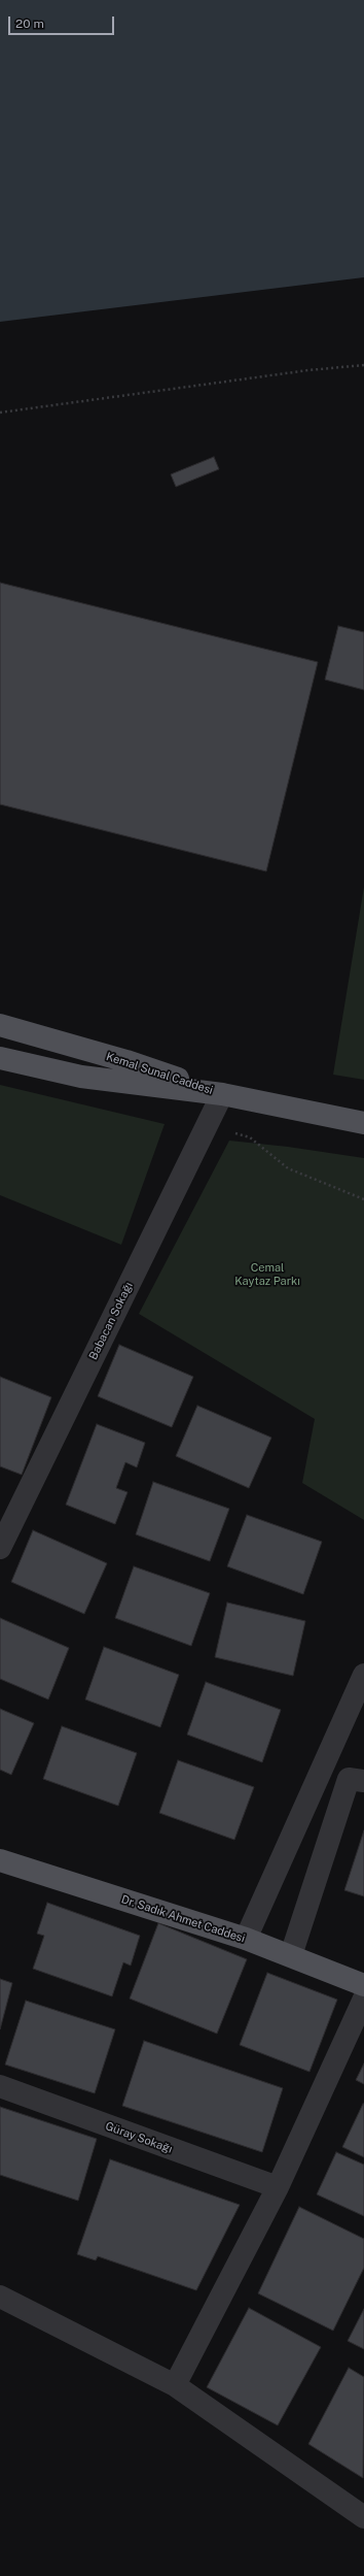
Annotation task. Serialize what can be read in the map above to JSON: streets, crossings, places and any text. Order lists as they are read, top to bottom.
{
  "streets": {
    "main road": ["Kemal Sunal Caddesi", "Dr. Sadık Ahmet Caddesi"],
    "street": ["Babacan Sokağı", "Güray Sokağı"]
  },
  "crossings": [
    ["Kemal Sunal Caddesi", "Babacan Sokağı"]
  ],
  "parks": ["Cemal Kaytaz Parkı"],
  "scale_bar": "20 m"
}
